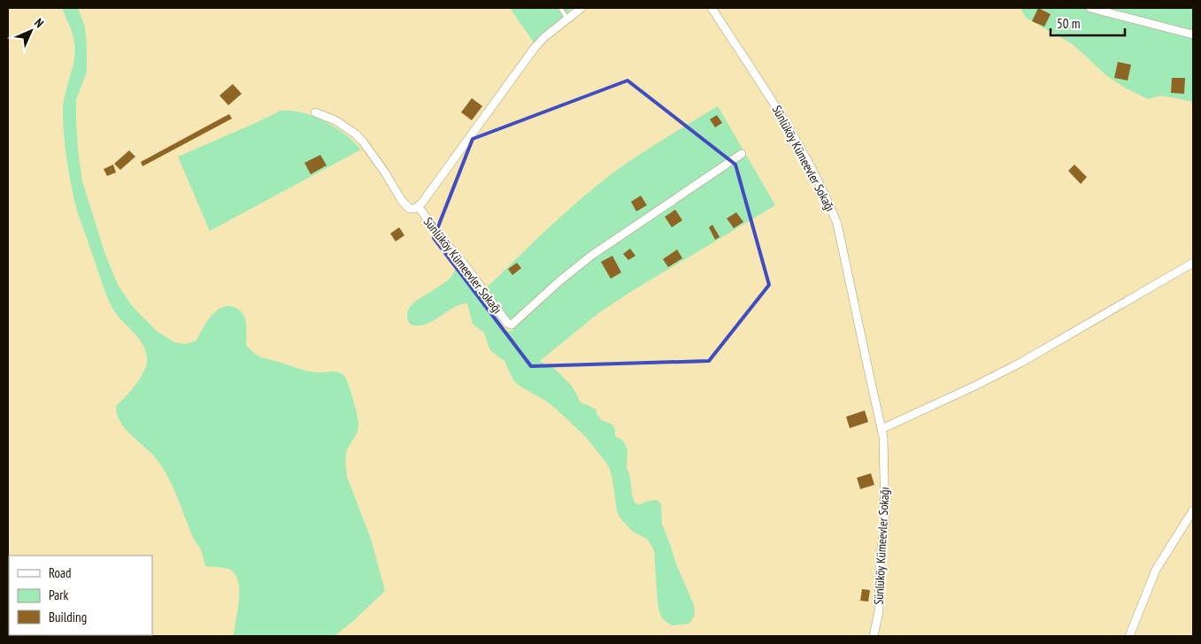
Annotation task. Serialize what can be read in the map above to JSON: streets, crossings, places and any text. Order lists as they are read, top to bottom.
{
  "streets": {
    "street": ["Sünlüköy Kümeevler Sokağı"]
  },
  "legend": ["Road", "Park", "Building"],
  "scale_bar": "50 m",
  "north": "top right"
}
